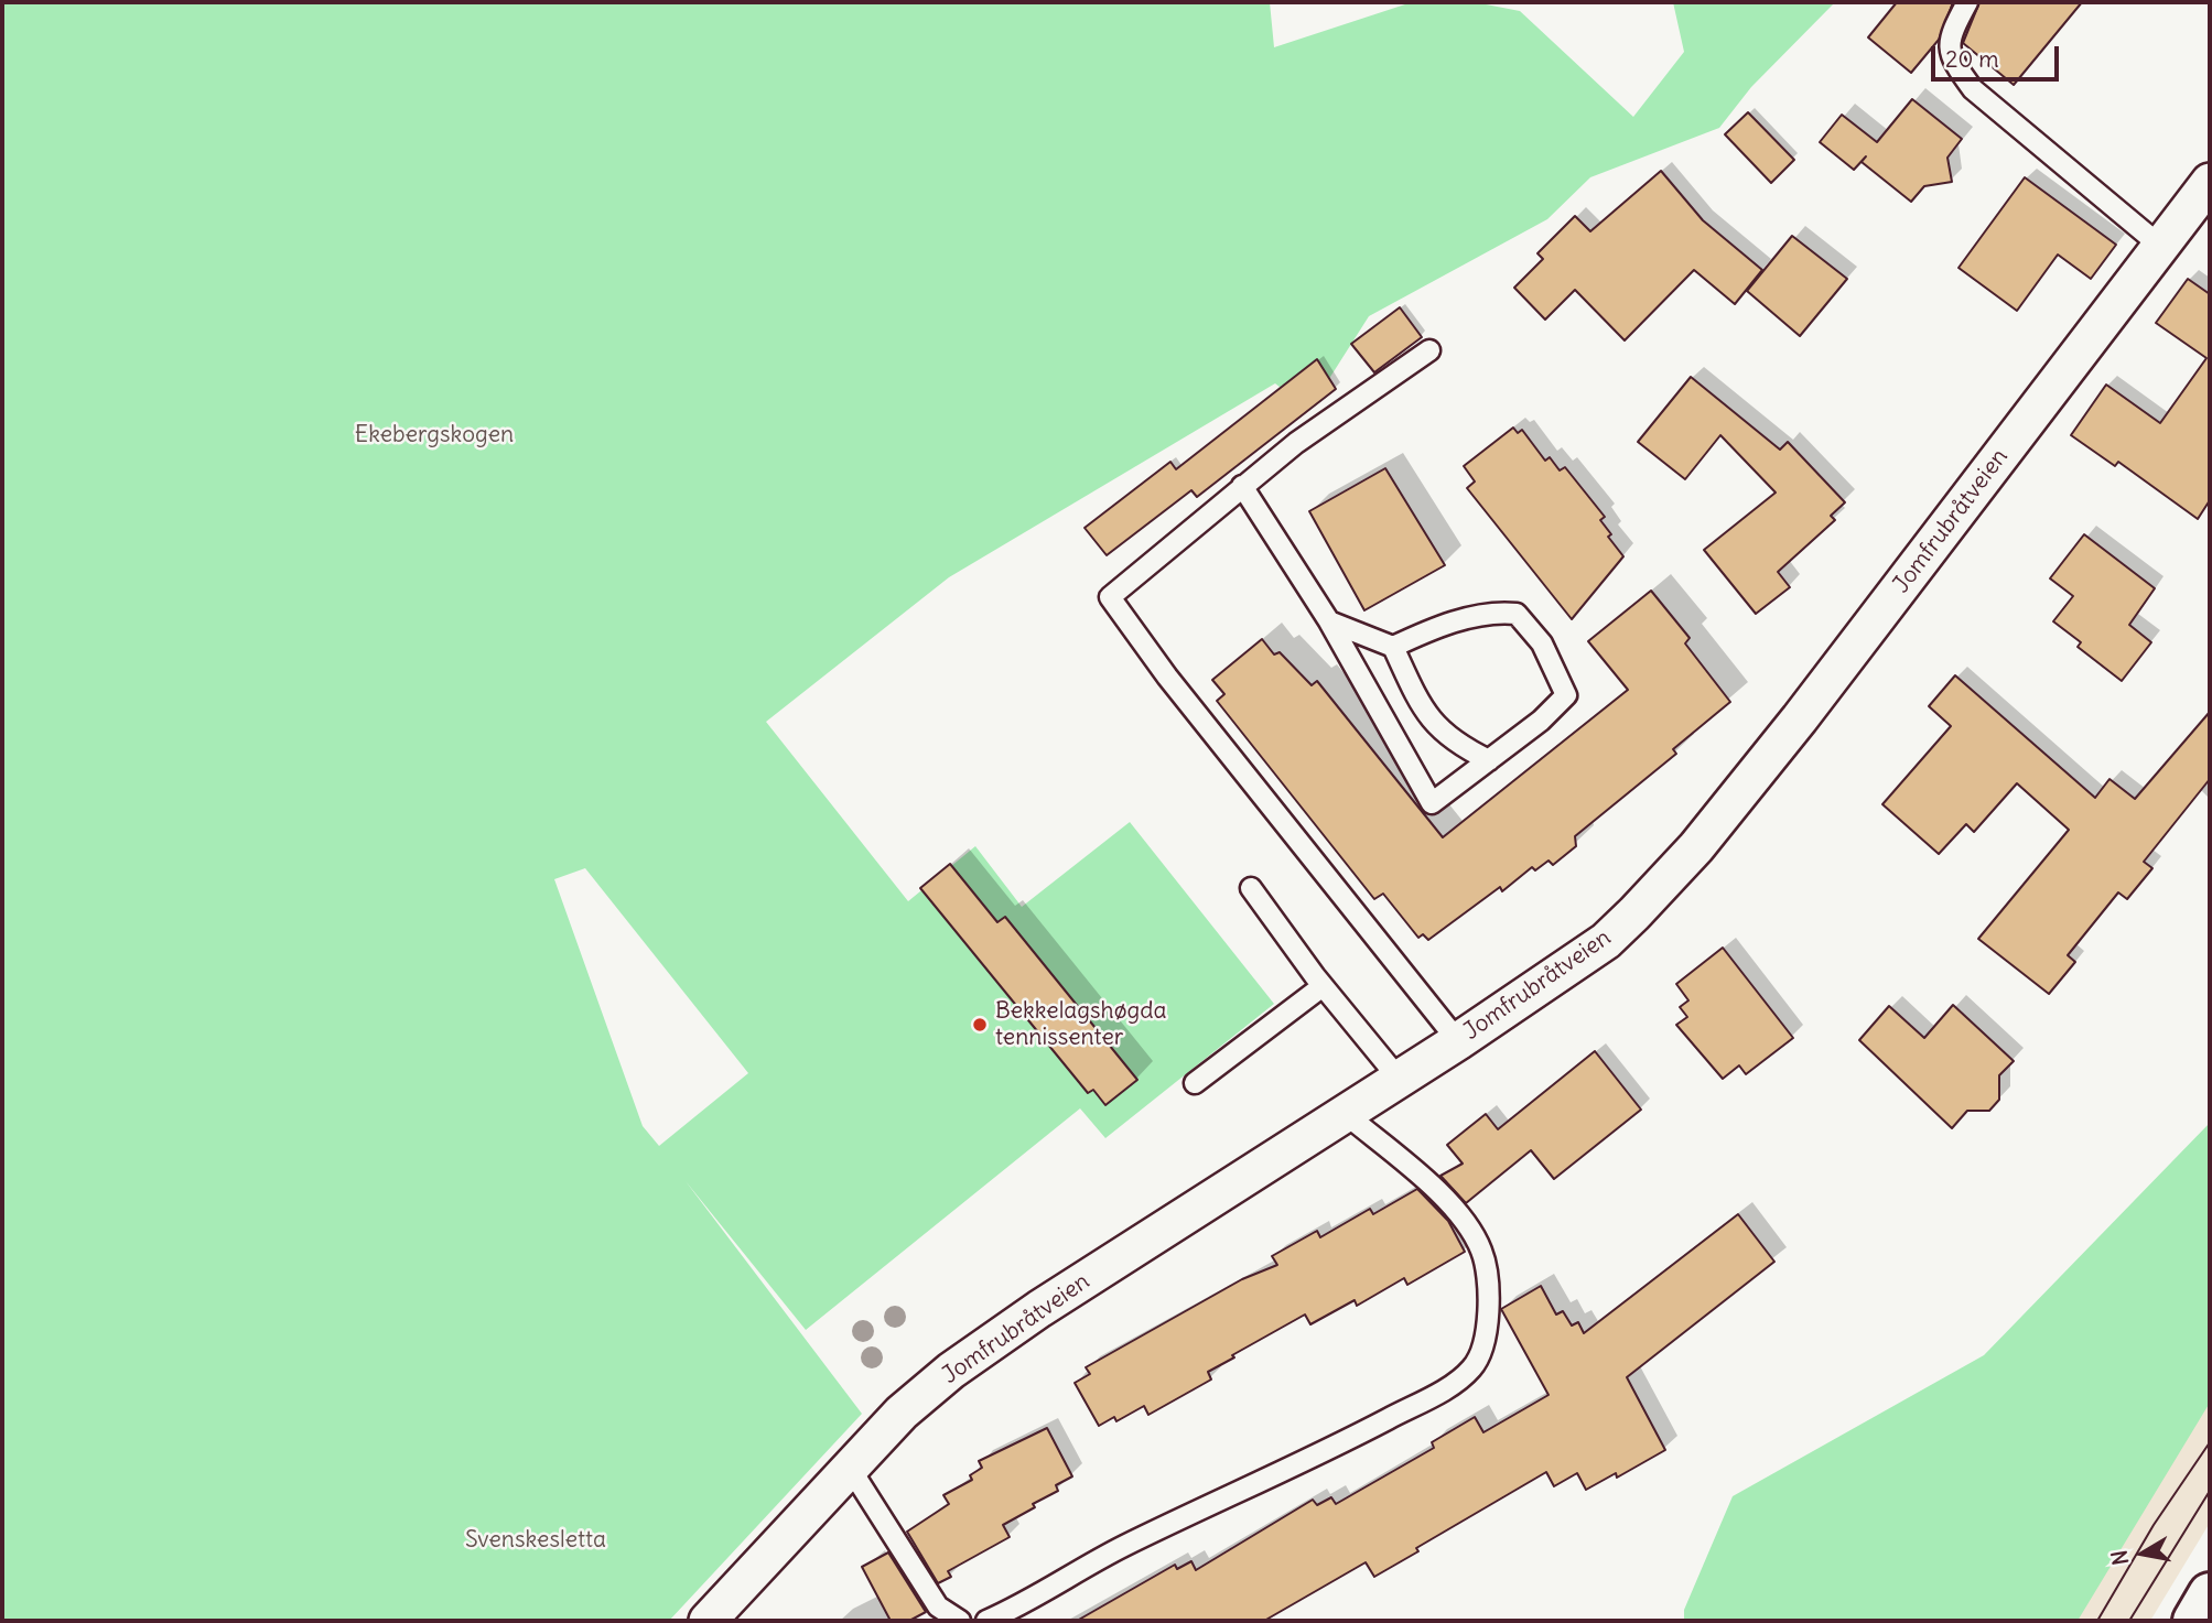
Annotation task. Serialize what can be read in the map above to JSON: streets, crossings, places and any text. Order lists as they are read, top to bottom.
{
  "streets": {
    "street": ["Jomfrubråtveien"]
  },
  "parks": ["Ekebergskogen", "Svenskesletta"],
  "places": ["Bekkelagshøgda tennissenter"],
  "scale_bar": "20 m",
  "north": "left"
}
